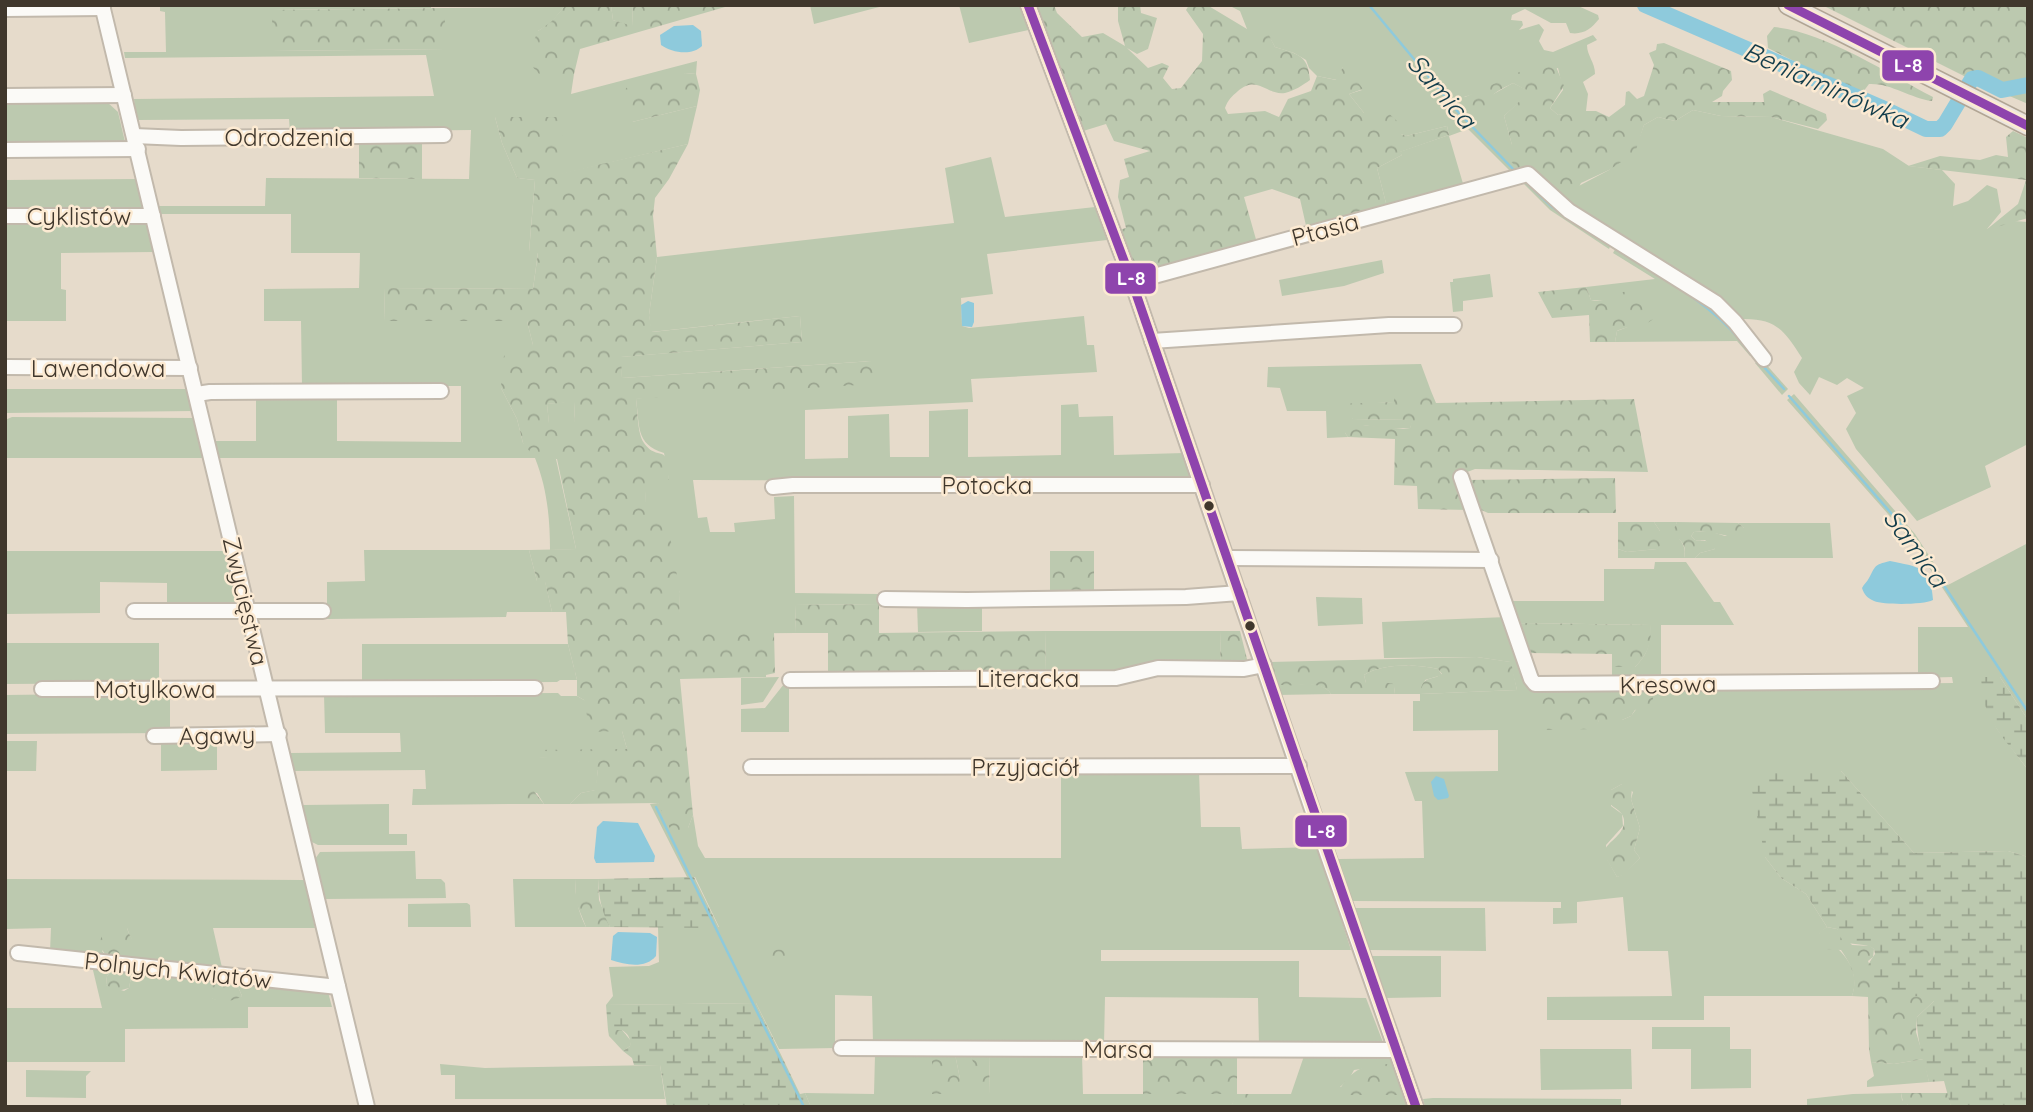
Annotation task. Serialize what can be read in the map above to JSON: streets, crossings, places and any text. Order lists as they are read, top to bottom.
{
  "streets": {
    "street": [
      "Odrodzenia",
      "Cyklistów",
      "Ptasia",
      "Lawendowa",
      "Potocka",
      "Zwycięstwa",
      "Literacka",
      "Kresowa",
      "Motylkowa",
      "Agawy",
      "Przyjaciół",
      "Polnych Kwiatów",
      "Marsa"
    ]
  },
  "crossings": [
    ["Odrodzenia", "Zwycięstwa"],
    ["Cyklistów", "Zwycięstwa"],
    ["Lawendowa", "Zwycięstwa"],
    ["Zwycięstwa", "Motylkowa"],
    ["Zwycięstwa", "Agawy"],
    ["Zwycięstwa", "Polnych Kwiatów"]
  ],
  "water": ["Beniaminówka", "Samica"],
  "lines": ["transit line L-8"]
}
